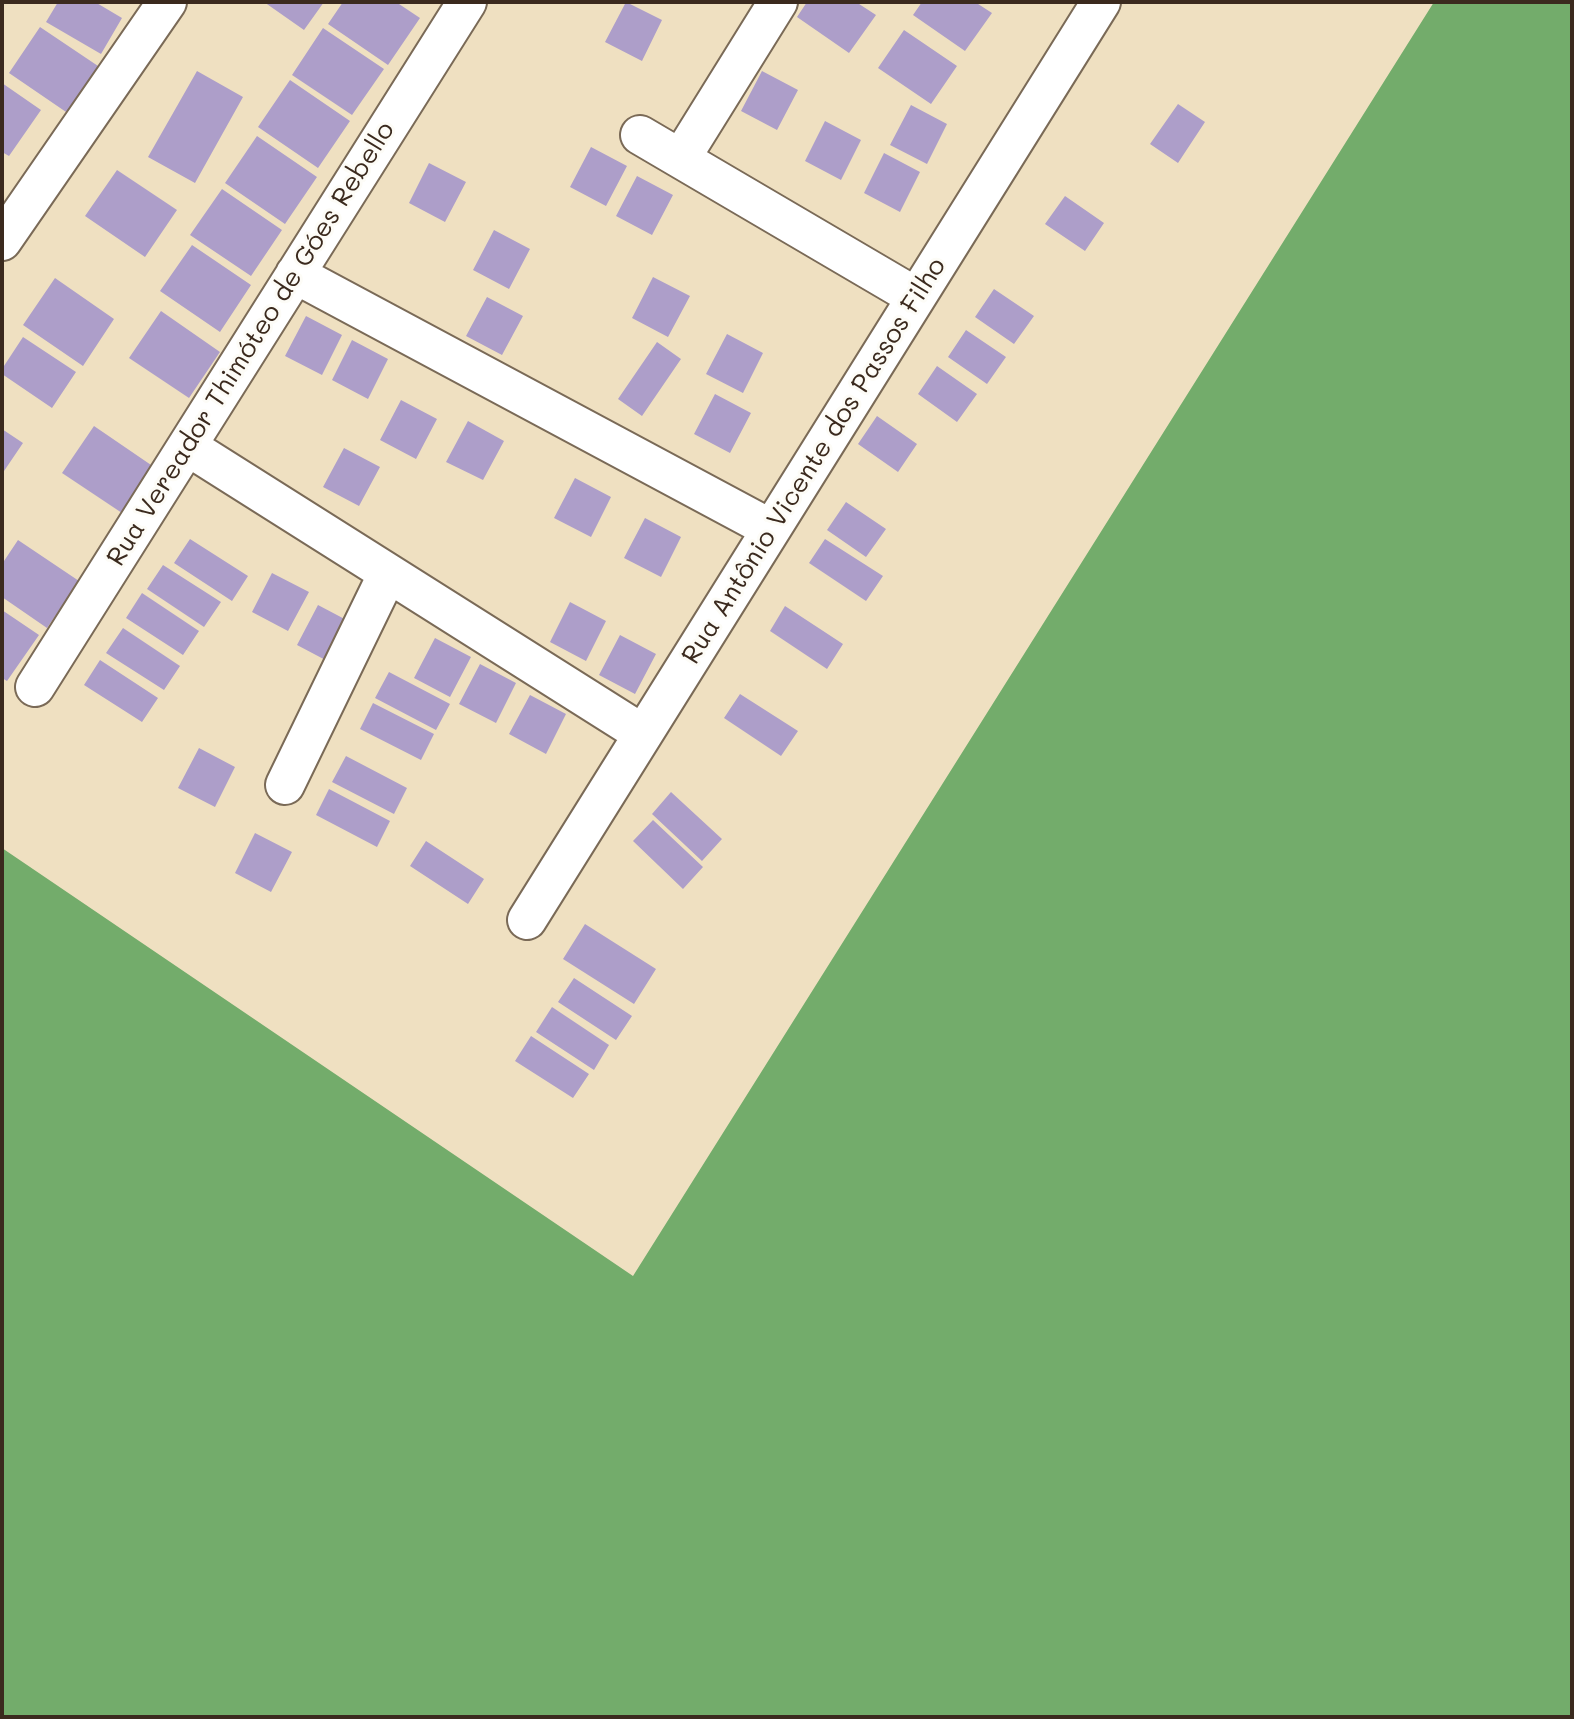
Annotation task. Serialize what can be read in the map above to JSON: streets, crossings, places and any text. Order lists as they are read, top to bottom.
{
  "streets": {
    "street": ["Rua Vereador Thimóteo de Góes Rebello", "Rua Antônio Vicente dos Passos Filho"]
  }
}
